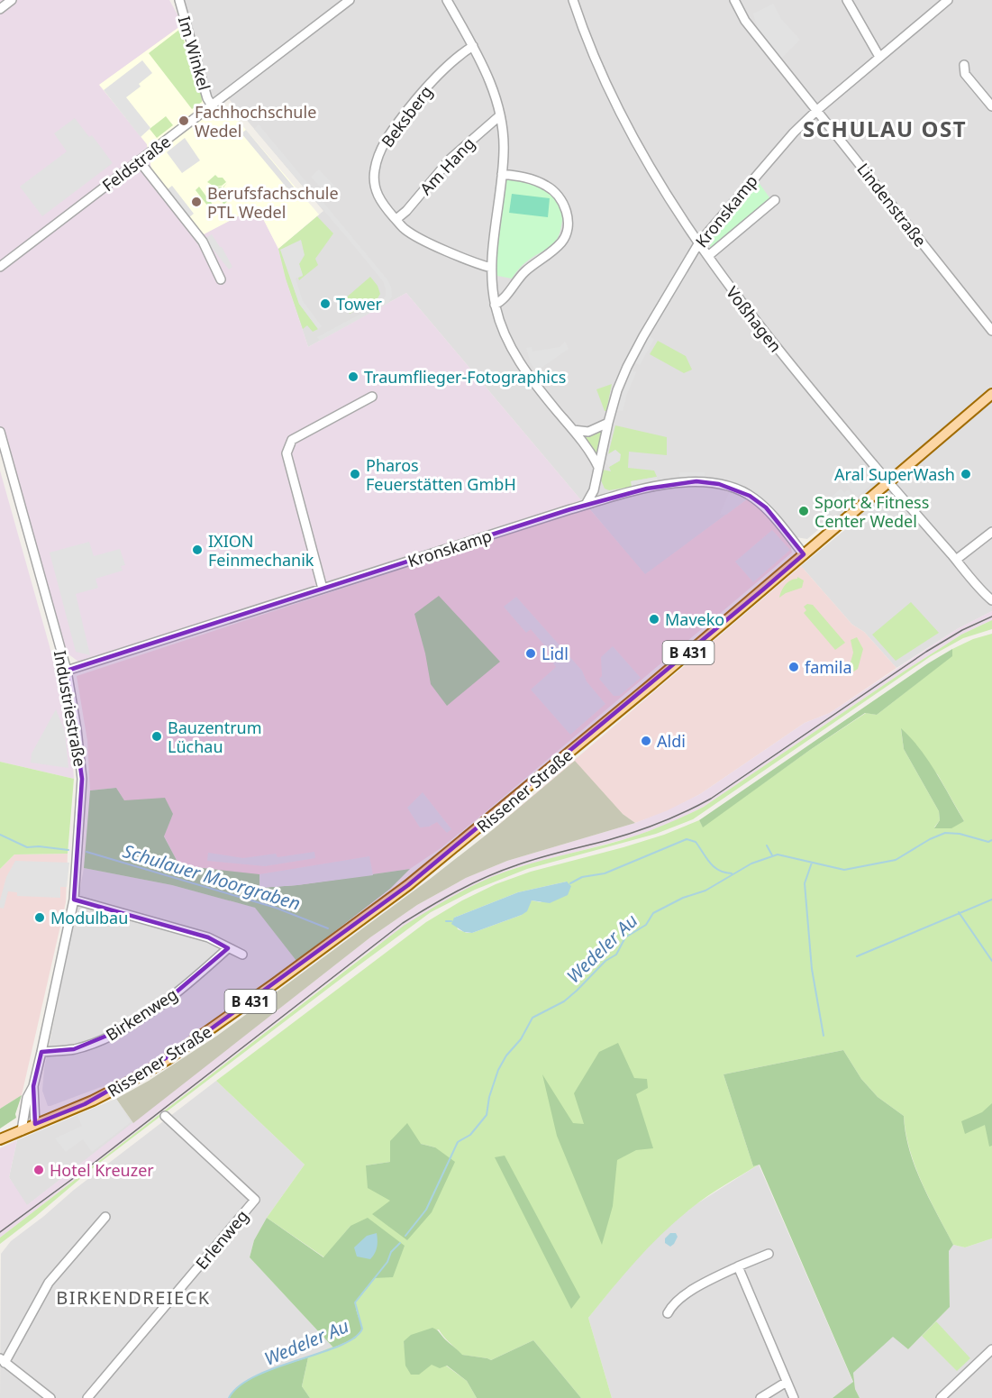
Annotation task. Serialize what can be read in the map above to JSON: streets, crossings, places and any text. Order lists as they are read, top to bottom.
{
  "streets": {
    "main road": ["B 431", "Rissener Straße"],
    "street": [
      "Im Winkel",
      "Beksberg",
      "Feldstraße",
      "Am Hang",
      "Lindenstraße",
      "Kronskamp",
      "Voßhagen",
      "Industriestraße",
      "Birkenweg",
      "Erlenweg"
    ]
  },
  "crossings": [
    ["Im Winkel", "Feldstraße"],
    ["Beksberg", "Am Hang"],
    ["Lindenstraße", "Kronskamp"],
    ["Kronskamp", "Voßhagen"],
    ["Kronskamp", "Industriestraße"],
    ["Voßhagen", "Rissener Straße"],
    ["B 431", "Industriestraße"],
    ["B 431", "Rissener Straße"],
    ["Industriestraße", "Rissener Straße"],
    ["Industriestraße", "Birkenweg"]
  ],
  "districts": ["SCHULAU OST", "BIRKENDREIECK"],
  "water": ["Schulauer Moorgraben", "Wedeler Au"],
  "places": [
    "Fachhochschule Wedel",
    "Berufsfachschule PTL Wedel",
    "Tower",
    "Traumflieger-Fotographics",
    "Pharos Feuerstätten GmbH",
    "Aral SuperWash",
    "Sport & Fitness Center Wedel",
    "IXION Feinmechanik",
    "Maveko",
    "Lidl",
    "famila",
    "Bauzentrum Lüchau",
    "Aldi",
    "Modulbau",
    "Hotel Kreuzer"
  ]
}
